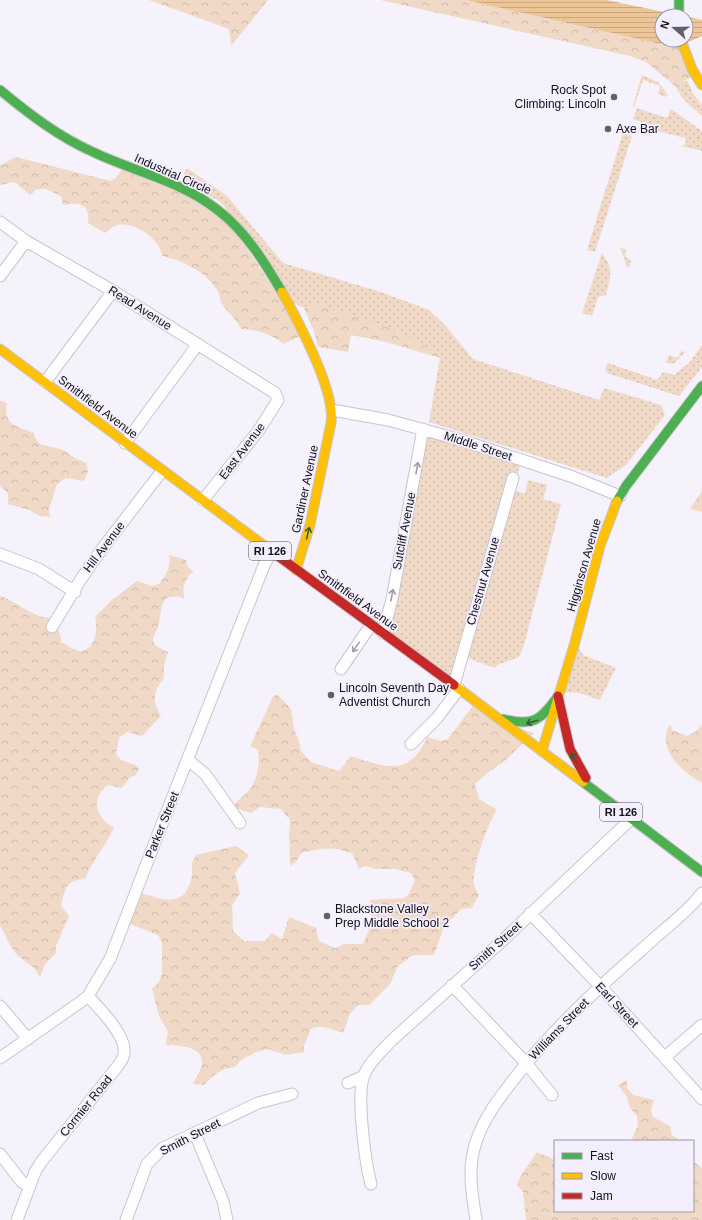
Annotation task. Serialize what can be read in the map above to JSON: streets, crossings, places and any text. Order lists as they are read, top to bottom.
{
  "streets": {
    "street": [
      "Industrial Circle",
      "Read Avenue",
      "Smithfield Avenue",
      "Middle Street",
      "East Avenue",
      "Gardiner Avenue",
      "Sutcliff Avenue",
      "Hill Avenue",
      "RI 126",
      "Higginson Avenue",
      "Chestnut Avenue",
      "Parker Street",
      "Smith Street",
      "Earl Street",
      "Williams Street",
      "Cormier Road"
    ]
  },
  "crossings": [
    ["Industrial Circle", "Middle Street"],
    ["Industrial Circle", "Gardiner Avenue"],
    ["Read Avenue", "East Avenue"],
    ["Smithfield Avenue", "East Avenue"],
    ["Smithfield Avenue", "Gardiner Avenue"],
    ["Smithfield Avenue", "Sutcliff Avenue"],
    ["Smithfield Avenue", "Hill Avenue"],
    ["Smithfield Avenue", "Higginson Avenue"],
    ["Smithfield Avenue", "Chestnut Avenue"],
    ["Smithfield Avenue", "Parker Street"],
    ["Smithfield Avenue", "Smith Street"],
    ["Middle Street", "Gardiner Avenue"],
    ["Middle Street", "Sutcliff Avenue"],
    ["Middle Street", "Higginson Avenue"],
    ["Parker Street", "Cormier Road"],
    ["Smith Street", "Earl Street"],
    ["Earl Street", "Williams Street"]
  ],
  "one_way": ["Gardiner Avenue", "Sutcliff Avenue"],
  "places": [
    "Rock Spot Climbing: Lincoln",
    "Axe Bar",
    "Lincoln Seventh Day Adventist Church",
    "Blackstone Valley Prep Middle School 2"
  ],
  "legend": ["Fast", "Slow", "Jam"],
  "north": "left"
}
